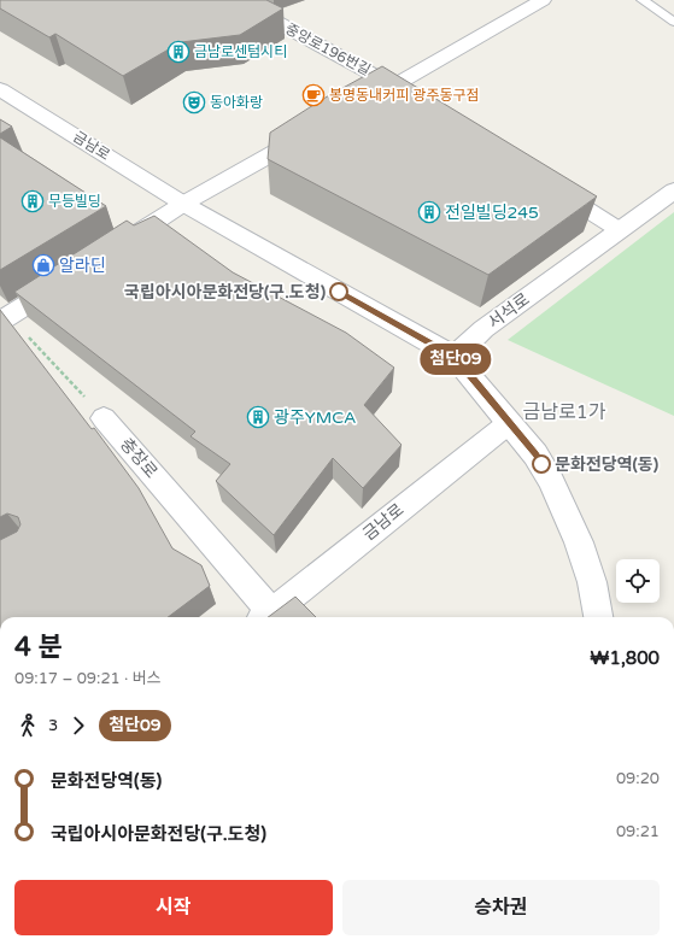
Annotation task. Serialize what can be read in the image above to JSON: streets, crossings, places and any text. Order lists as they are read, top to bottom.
{
  "streets": {
    "street": [
      "중앙로196번길",
      "금남로",
      "서석로",
      "충장로"
    ]
  },
  "crossings": [
    ["금남로", "서석로"],
    ["금남로", "충장로"]
  ],
  "districts": ["금남로1가"],
  "places": {
    "building": [
      "금남로센텀시티",
      "무등빌딩",
      "전일빌딩245",
      "광주YMCA"
    ],
    "cafe": ["봉명동내커피 광주동구점"],
    "theatre": ["동아화랑"],
    "shop": ["알라딘"],
    "other": ["국립아시아문화전당(구.도청)", "문화전당역(동)"]
  },
  "lines": ["bus line 첨단09"],
  "page": {
    "on_map": "첨단09",
    "heading": ["4 분", "09:17 – 09:21 · 버스", "₩1,800"],
    "legs": ["3", "첨단09"],
    "list": [
      {
        "name": "문화전당역(동)",
        "value": "09:20"
      },
      {
        "name": "국립아시아문화전당(구.도청)",
        "value": "09:21"
      }
    ],
    "buttons": ["시작", "승차권"]
  }
}
